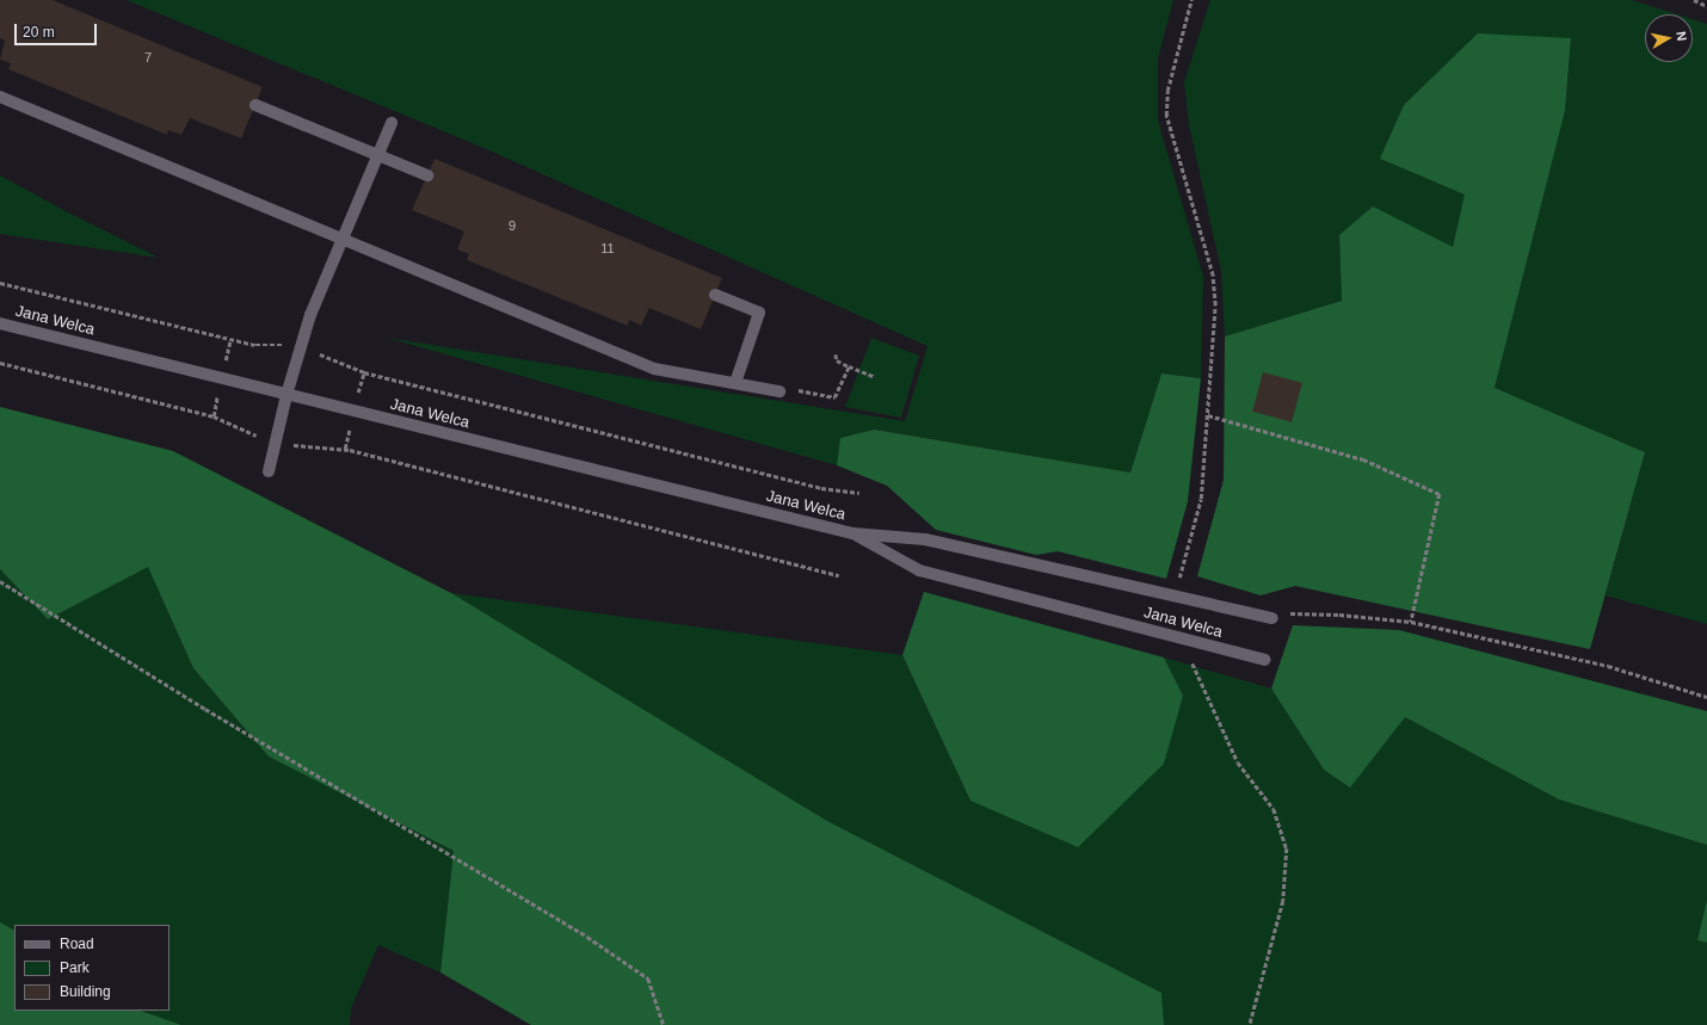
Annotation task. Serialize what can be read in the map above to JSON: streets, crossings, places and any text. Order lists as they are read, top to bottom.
{
  "streets": {
    "street": ["Jana Welca"]
  },
  "house_numbers": ["7", "9", "11"],
  "legend": ["Road", "Park", "Building"],
  "scale_bar": "20 m",
  "north": "right"
}
